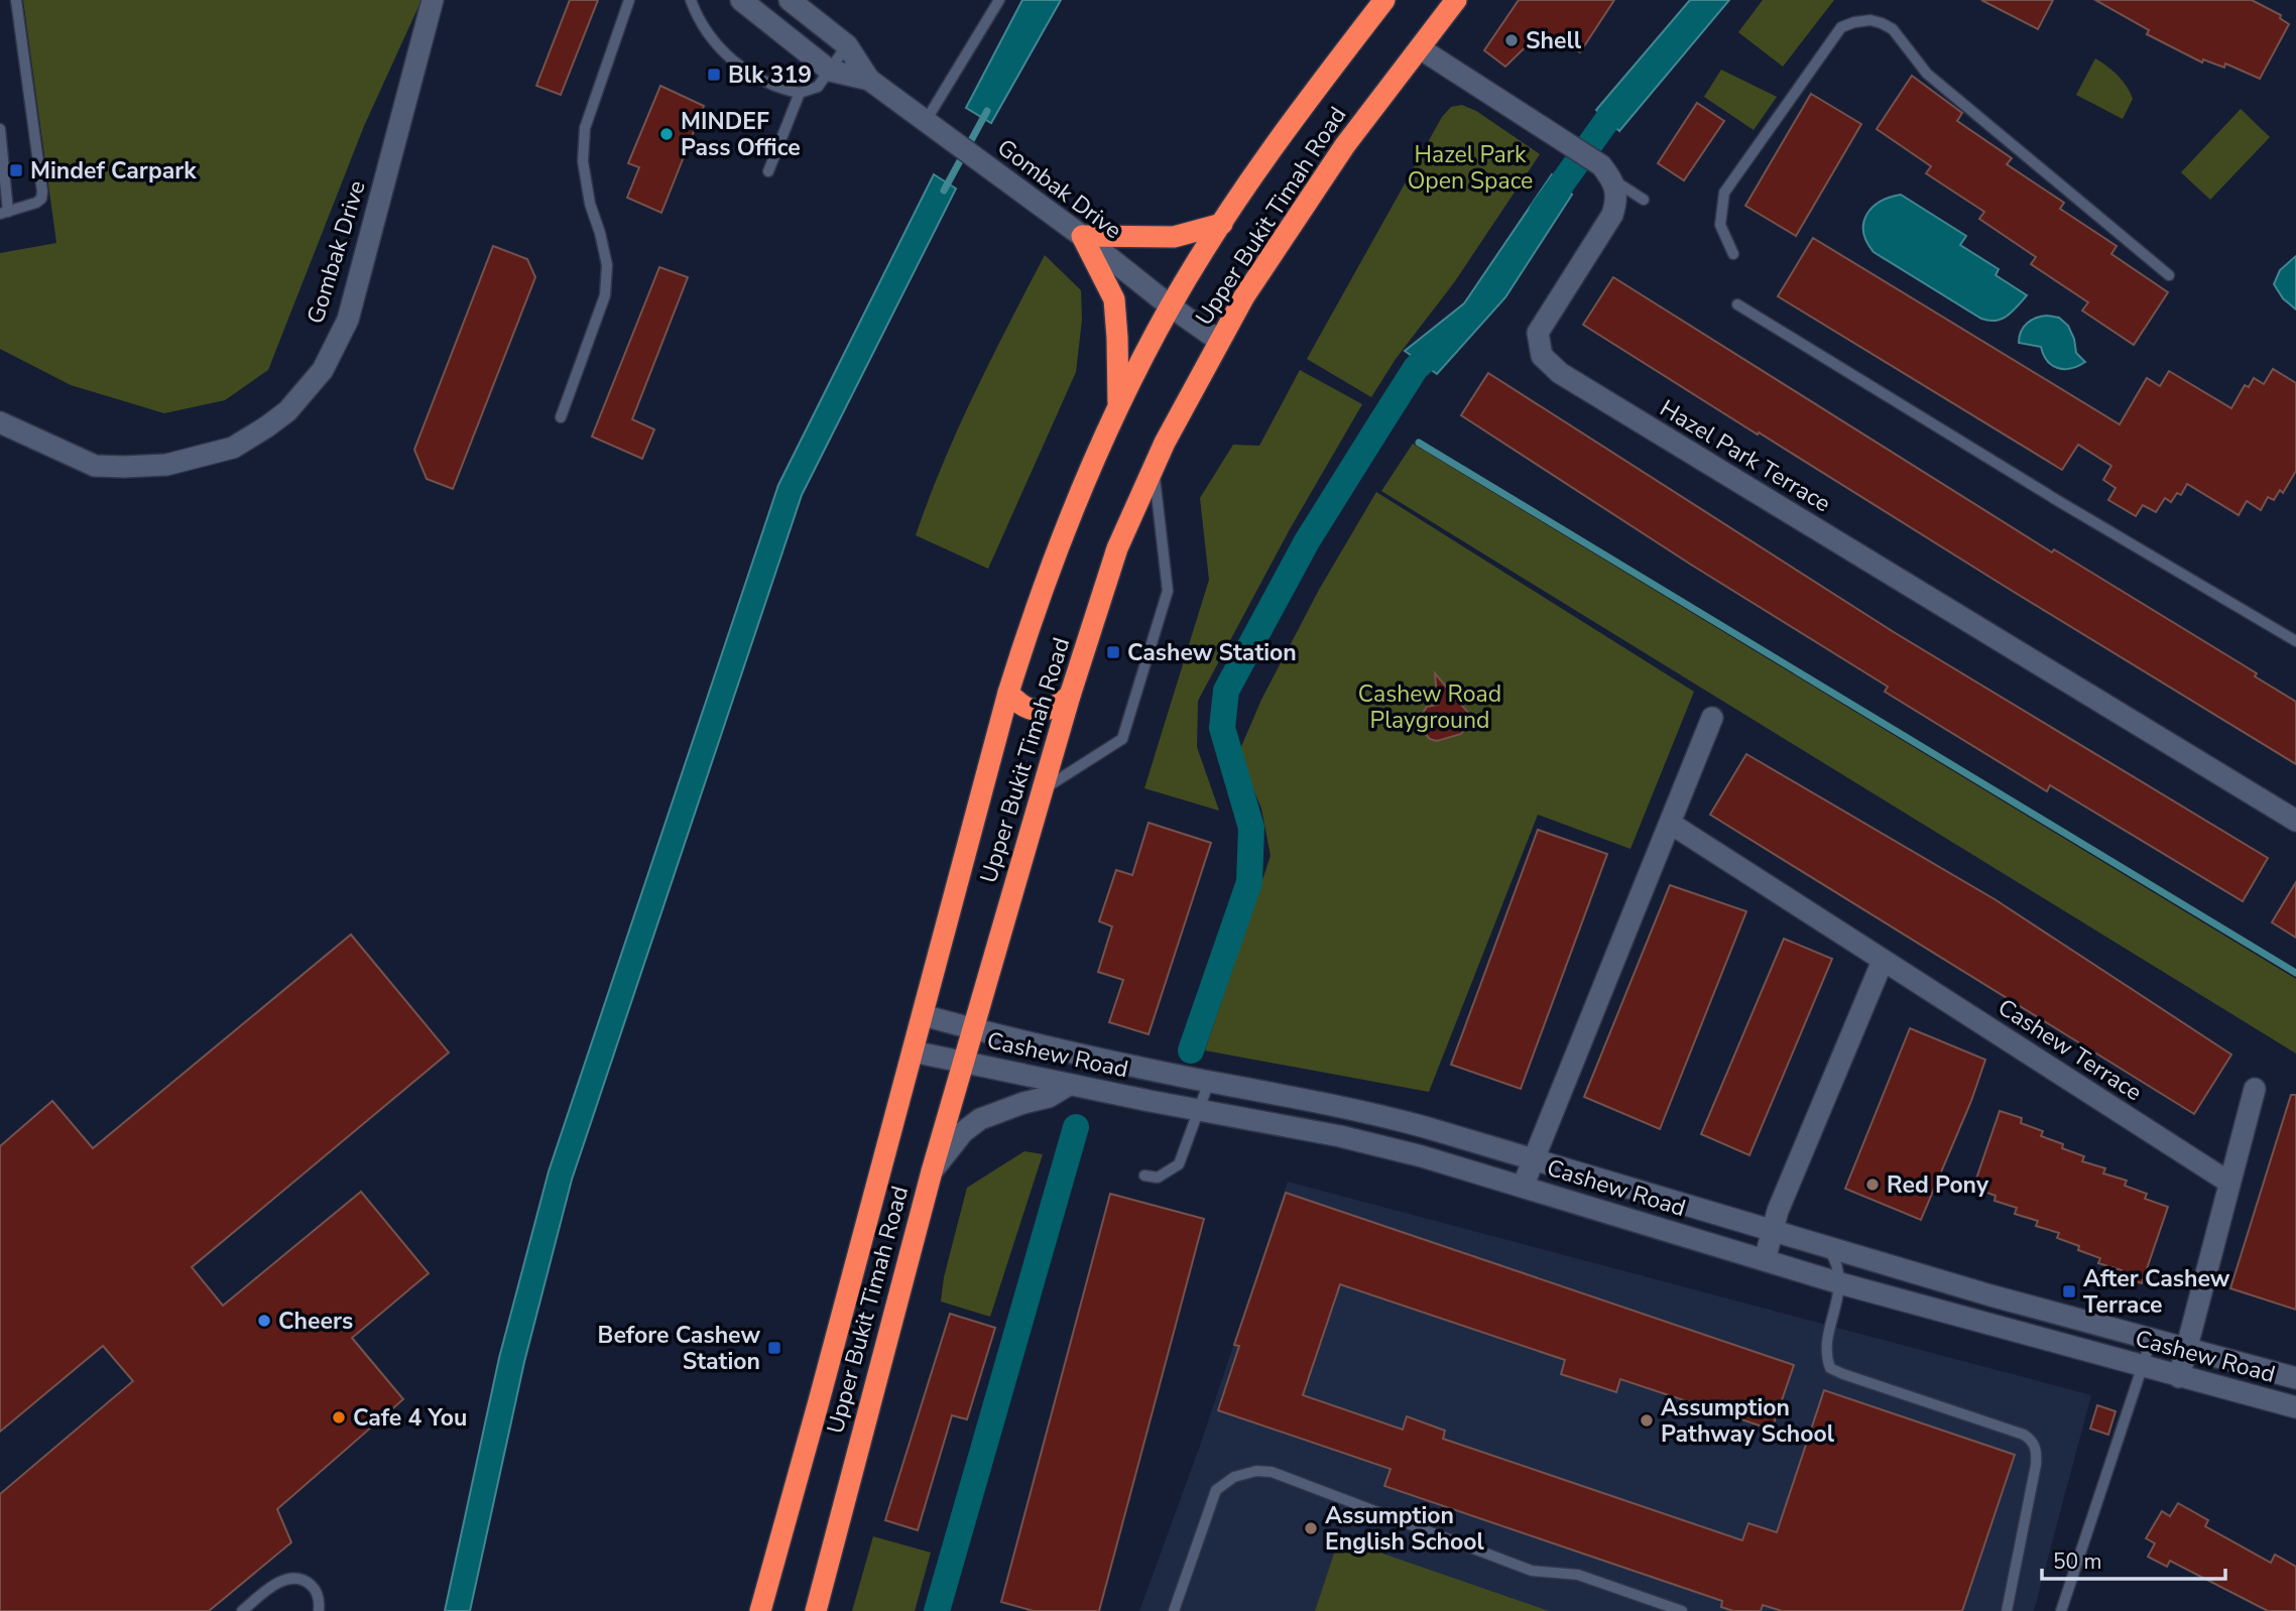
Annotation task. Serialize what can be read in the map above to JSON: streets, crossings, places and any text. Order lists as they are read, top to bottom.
{
  "streets": {
    "highway": ["Upper Bukit Timah Road"],
    "street": [
      "Gombak Drive",
      "Hazel Park Terrace",
      "Cashew Terrace",
      "Cashew Road"
    ]
  },
  "crossings": [
    ["Gombak Drive", "Upper Bukit Timah Road"],
    ["Upper Bukit Timah Road", "Cashew Road"]
  ],
  "parks": ["Hazel Park Open Space", "Cashew Road Playground"],
  "places": {
    "other": [
      "Shell",
      "MINDEF Pass Office",
      "Red Pony",
      "Cheers",
      "Cafe 4 You",
      "Assumption Pathway School",
      "Assumption English School"
    ],
    "transit": [
      "Blk 319",
      "Mindef Carpark",
      "Cashew Station",
      "After Cashew Terrace",
      "Before Cashew Station"
    ]
  },
  "scale_bar": "50 m"
}
